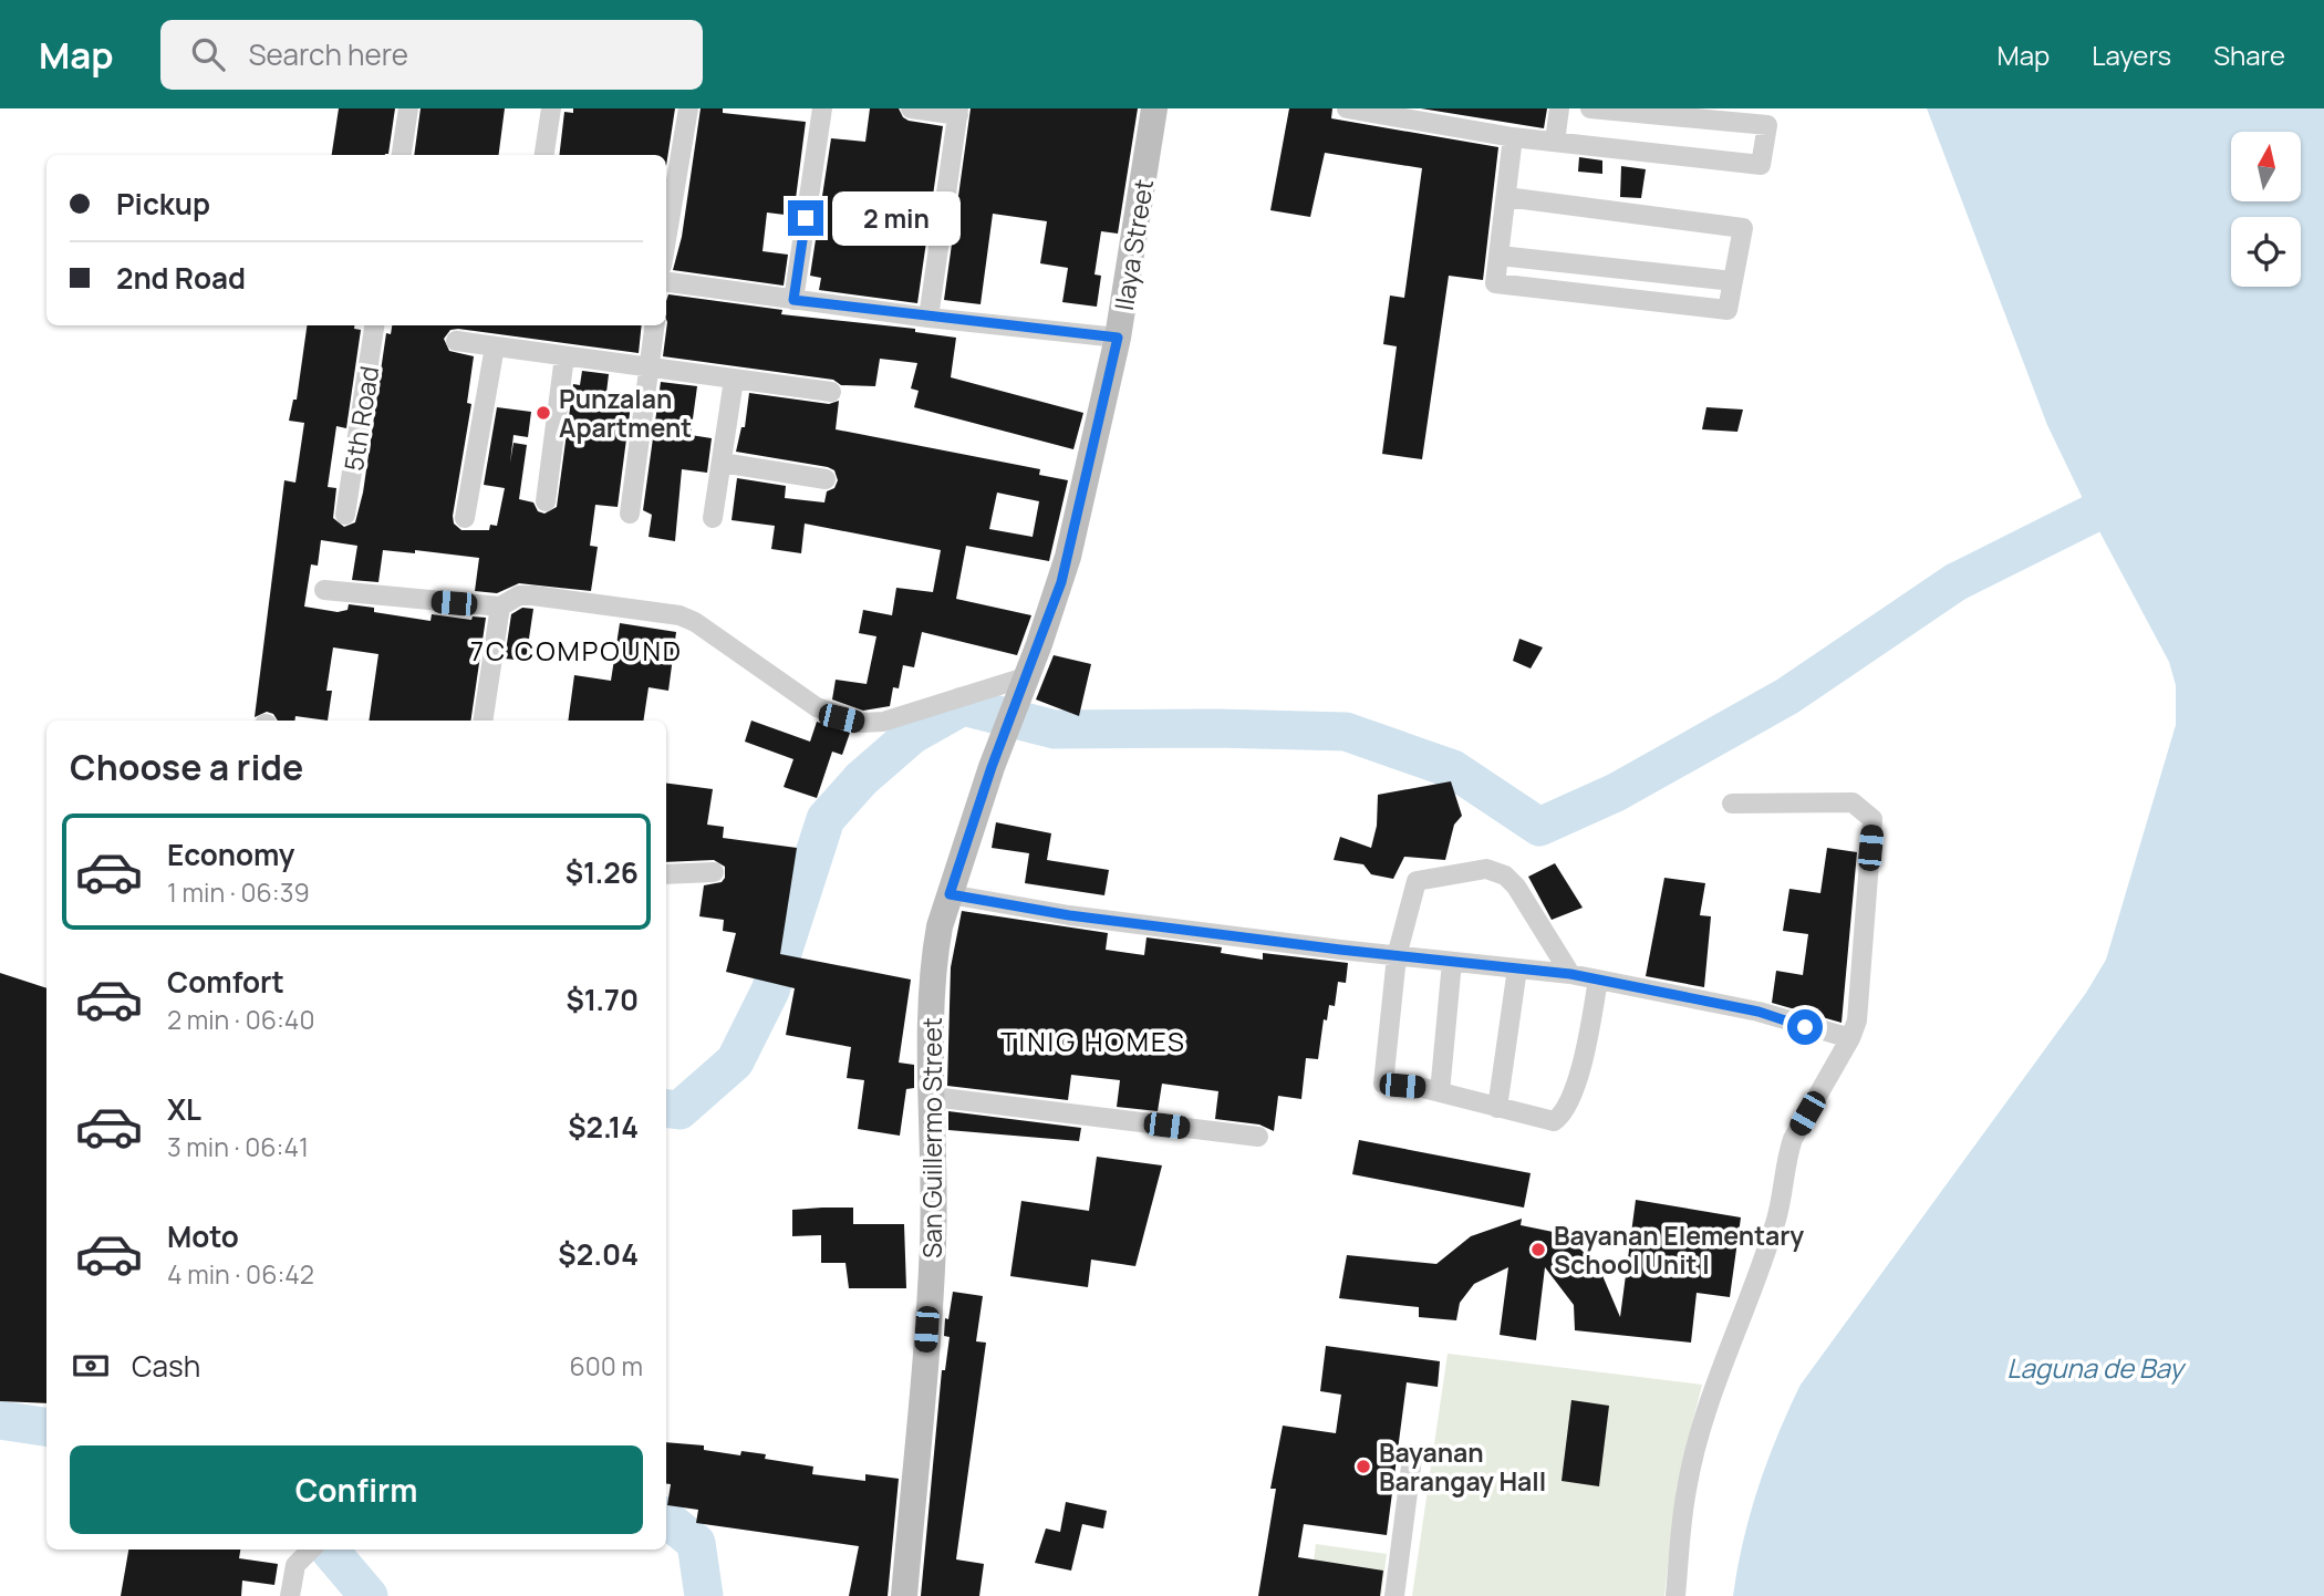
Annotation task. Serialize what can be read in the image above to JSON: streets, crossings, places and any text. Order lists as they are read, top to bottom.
{
  "streets": {
    "main road": ["Ilaya Street", "San Guillermo Street"],
    "street": ["5th Road"]
  },
  "crossings": [
    ["Ilaya Street", "San Guillermo Street"]
  ],
  "districts": ["7C COMPOUND", "TINIG HOMES"],
  "water": ["Laguna de Bay"],
  "places": ["Punzalan Apartment", "Bayanan Elementary School Unit I", "Bayanan Barangay Hall"],
  "north": "top",
  "page": {
    "header": "Map",
    "search": "Search here",
    "nav": ["Map", "Layers", "Share"],
    "banner": ["Pickup", "2nd Road"],
    "bubble": "2 min",
    "heading": "Choose a ride",
    "list": [
      {
        "name": "Economy",
        "note": "1 min · 06:39",
        "value": "$1.26"
      },
      {
        "name": "Comfort",
        "note": "2 min · 06:40",
        "value": "$1.70"
      },
      {
        "name": "XL",
        "note": "3 min · 06:41",
        "value": "$2.14"
      },
      {
        "name": "Moto",
        "note": "4 min · 06:42",
        "value": "$2.04"
      }
    ],
    "pay": ["Cash", "600 m"],
    "buttons": "Confirm"
  }
}
